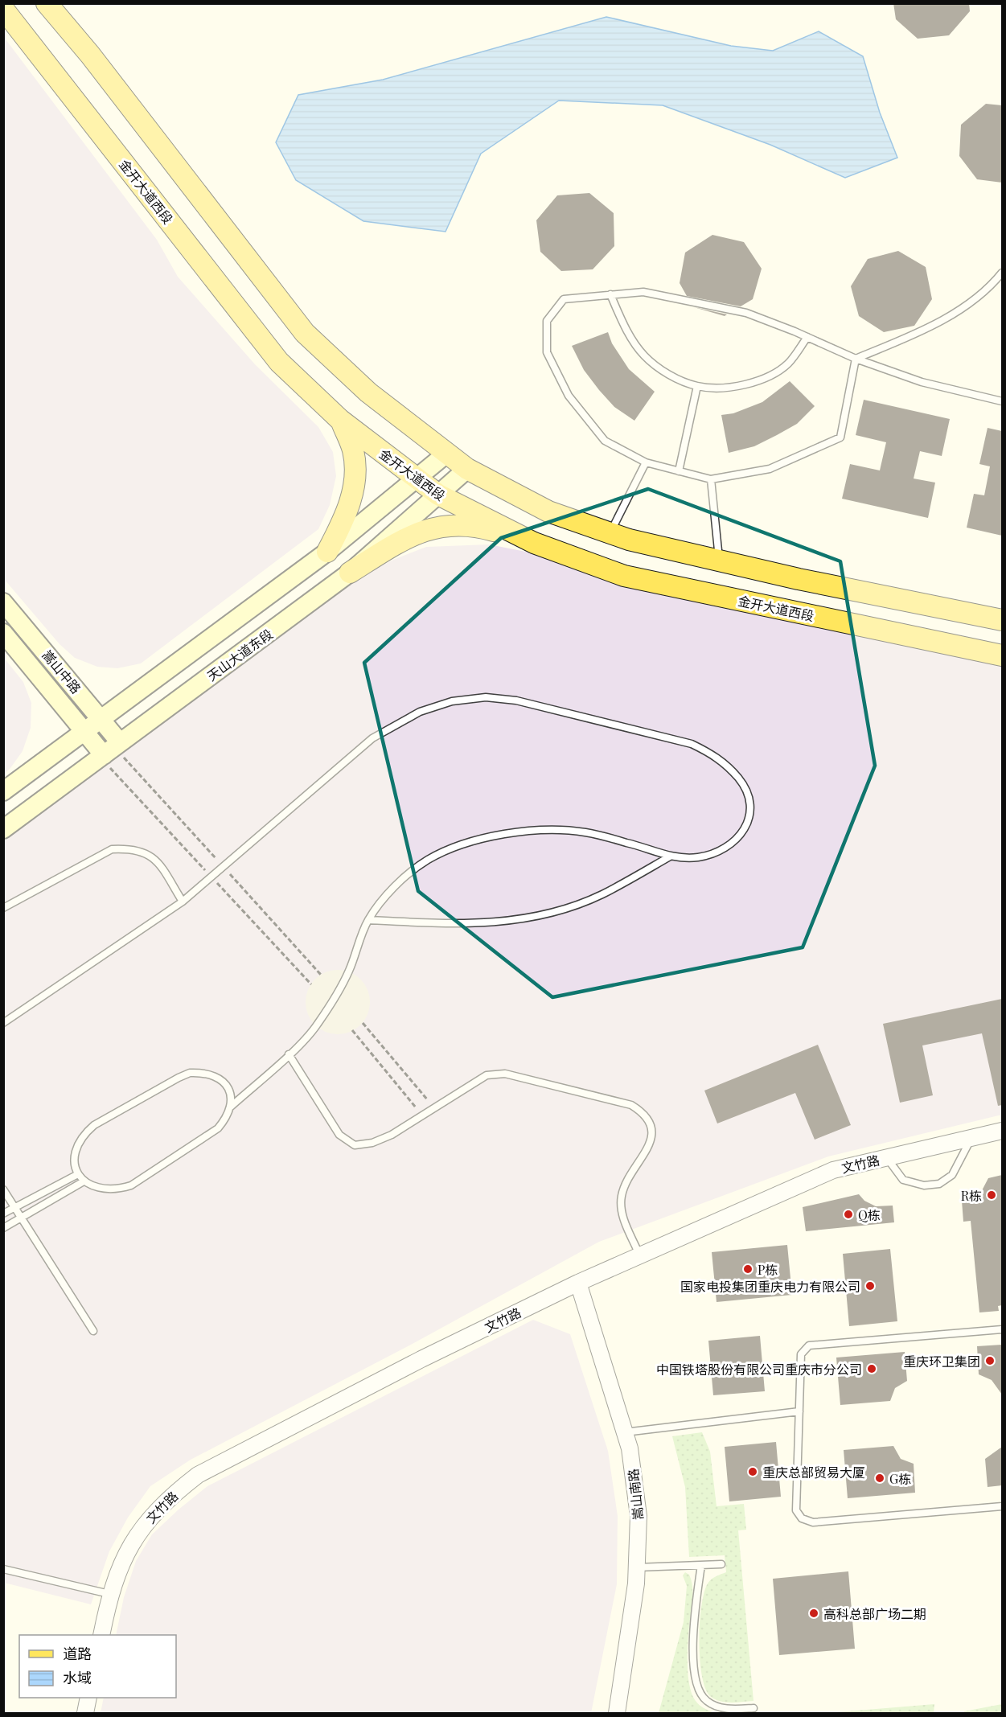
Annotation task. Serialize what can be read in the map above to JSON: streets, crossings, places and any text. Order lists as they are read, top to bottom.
{
  "streets": {
    "main road": ["金开大道西段", "天山大道东段", "嵩山中路"],
    "street": ["文竹路", "嵩山南路"]
  },
  "crossings": [
    ["金开大道西段", "天山大道东段"],
    ["天山大道东段", "嵩山中路"],
    ["文竹路", "嵩山南路"]
  ],
  "places": [
    "R栋",
    "Q栋",
    "P栋",
    "国家电投集团重庆电力有限公司",
    "重庆环卫集团",
    "中国铁塔股份有限公司重庆市分公司",
    "重庆总部贸易大厦",
    "G栋",
    "高科总部广场二期"
  ],
  "legend": ["道路", "水域"]
}
